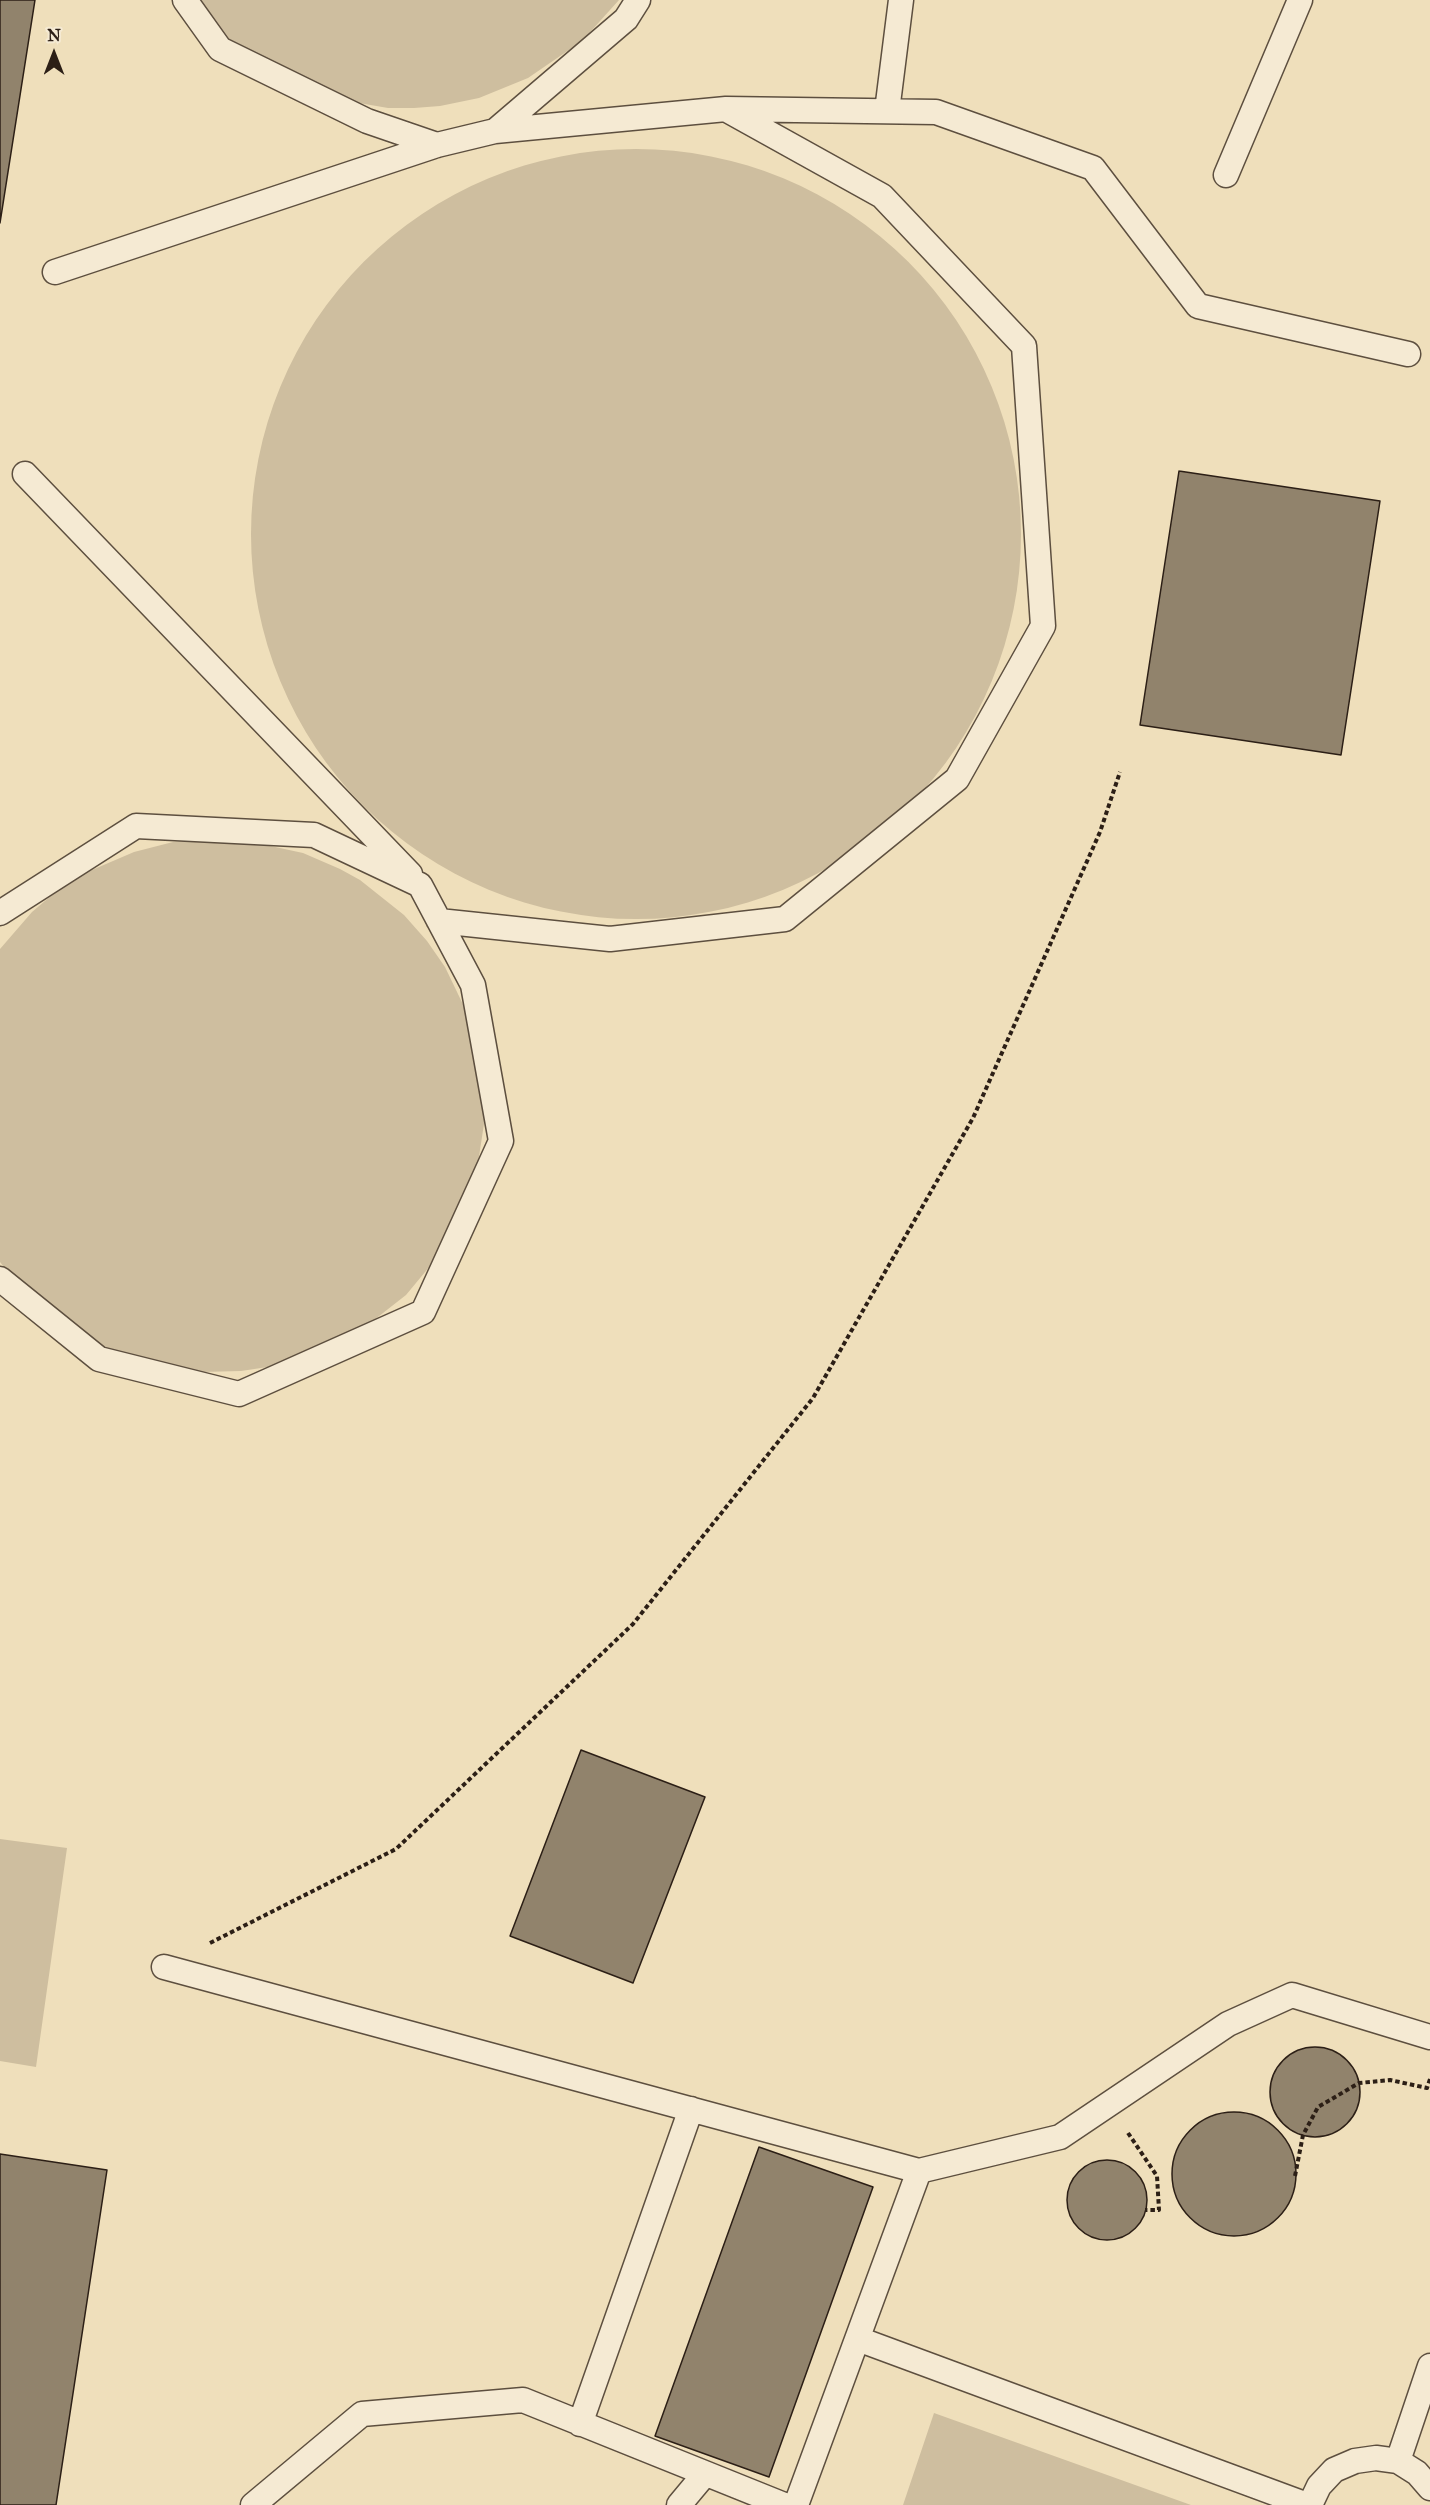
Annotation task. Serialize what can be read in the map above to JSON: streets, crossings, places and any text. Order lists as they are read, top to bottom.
{
  "north": "top"
}
